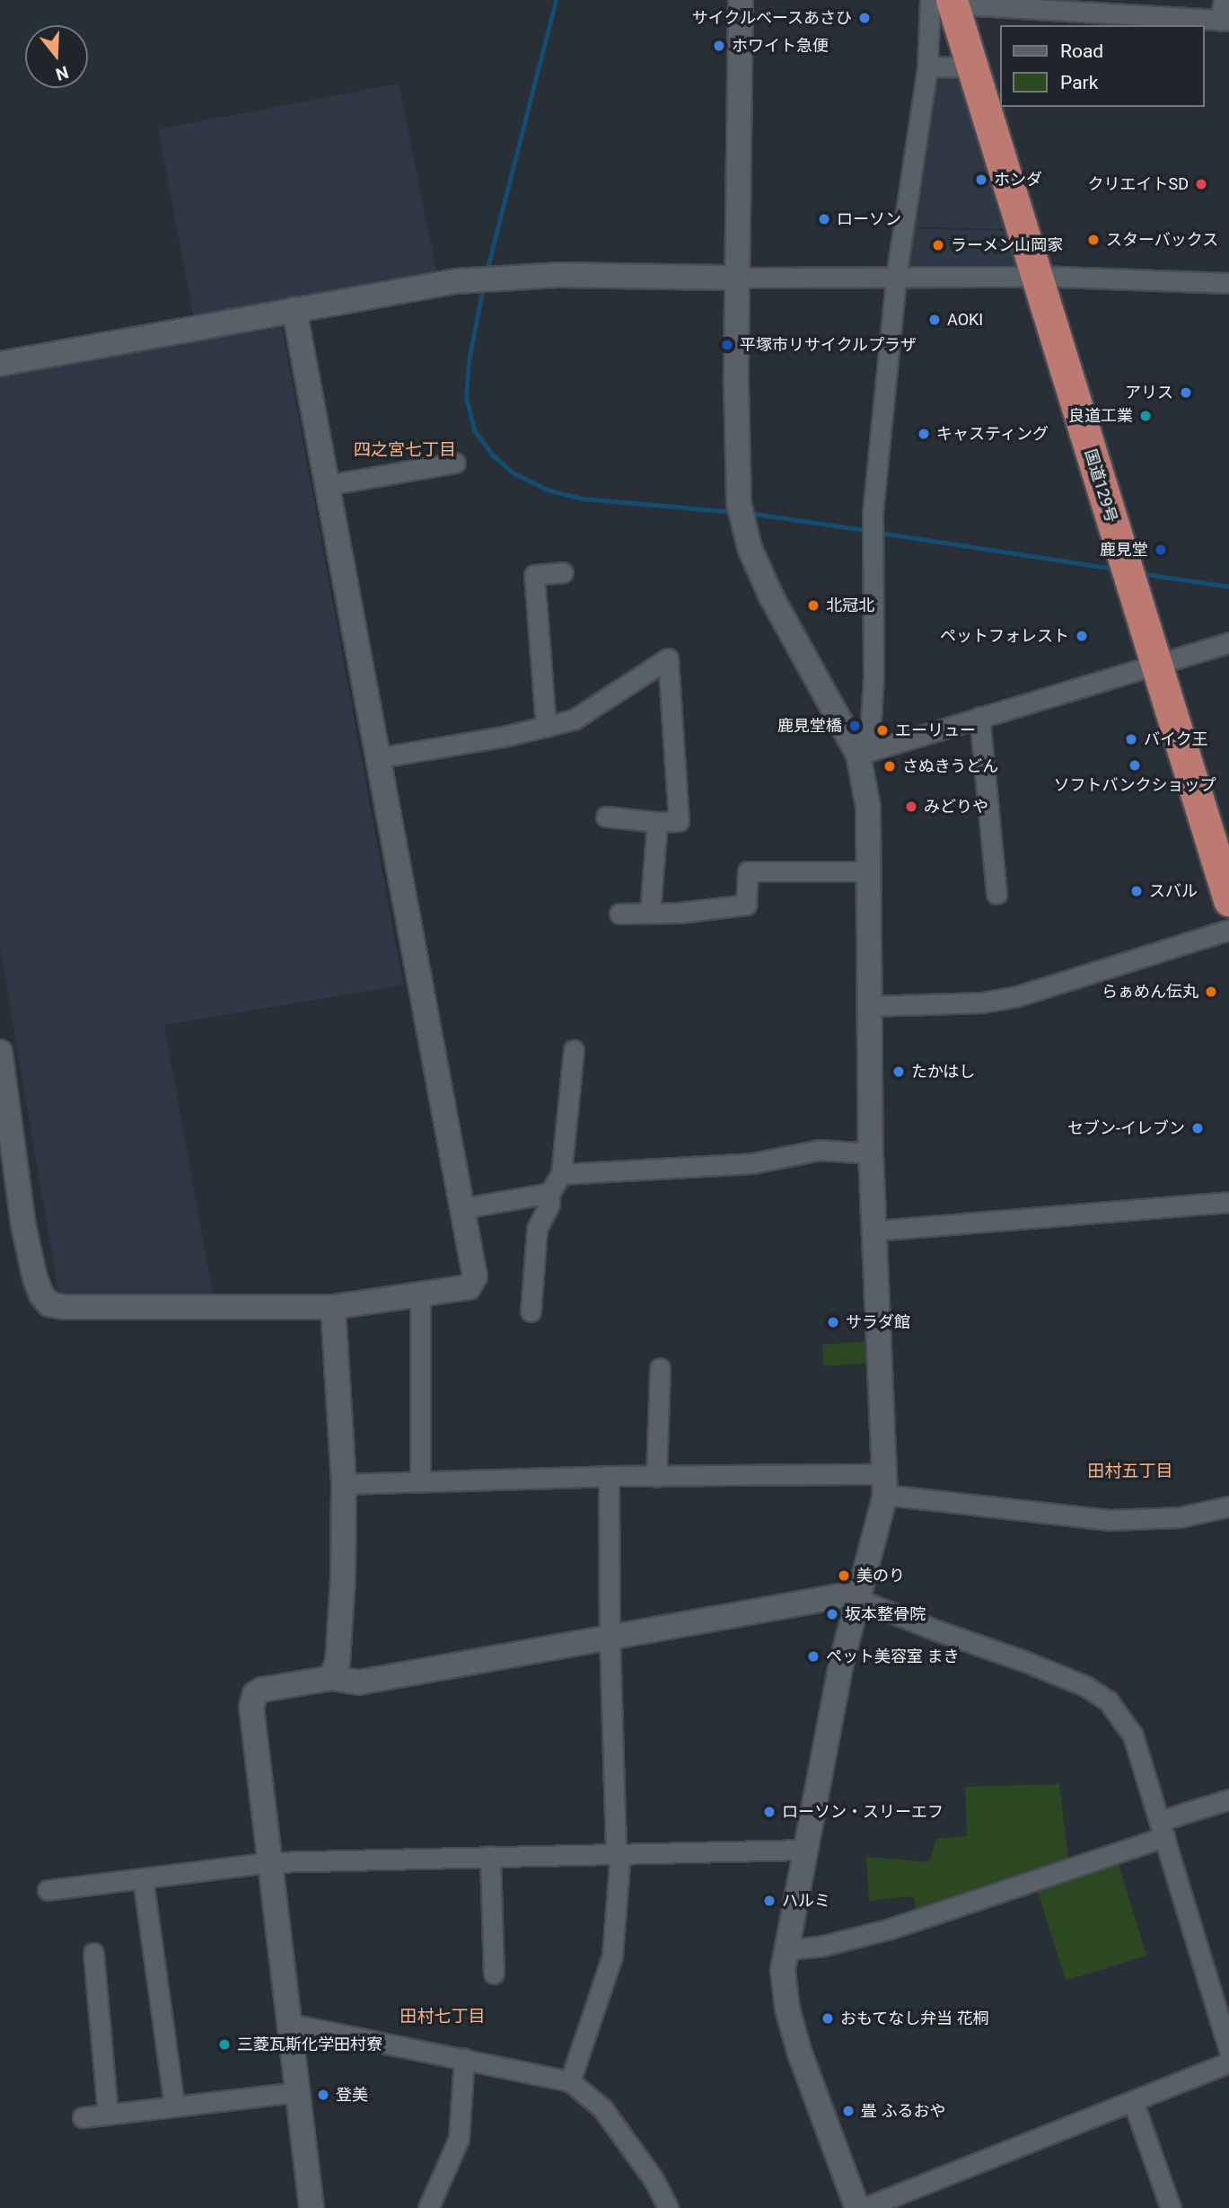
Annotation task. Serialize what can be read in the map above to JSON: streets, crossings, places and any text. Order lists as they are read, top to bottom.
{
  "streets": {
    "highway": ["国道129号"]
  },
  "districts": ["四之宮七丁目", "田村五丁目", "田村七丁目"],
  "places": [
    "サイクルベースあさひ",
    "ホワイト急便",
    "ホンダ",
    "クリエイトSD",
    "ローソン",
    "スターバックス",
    "ラーメン山岡家",
    "AOKI",
    "平塚市リサイクルプラザ",
    "アリス",
    "良道工業",
    "キャスティング",
    "鹿見堂",
    "北冠北",
    "ペットフォレスト",
    "鹿見堂橋",
    "エーリュー",
    "バイク王",
    "ソフトバンクショップ",
    "さぬきうどん",
    "みどりや",
    "スバル",
    "らぁめん伝丸",
    "たかはし",
    "セブン-イレブン",
    "サラダ館",
    "美のり",
    "坂本整骨院",
    "ペット美容室 まき",
    "ローソン・スリーエフ",
    "ハルミ",
    "おもてなし弁当 花桐",
    "三菱瓦斯化学田村寮",
    "登美",
    "畳 ふるおや"
  ],
  "legend": ["Road", "Park"],
  "north": "bottom"
}
